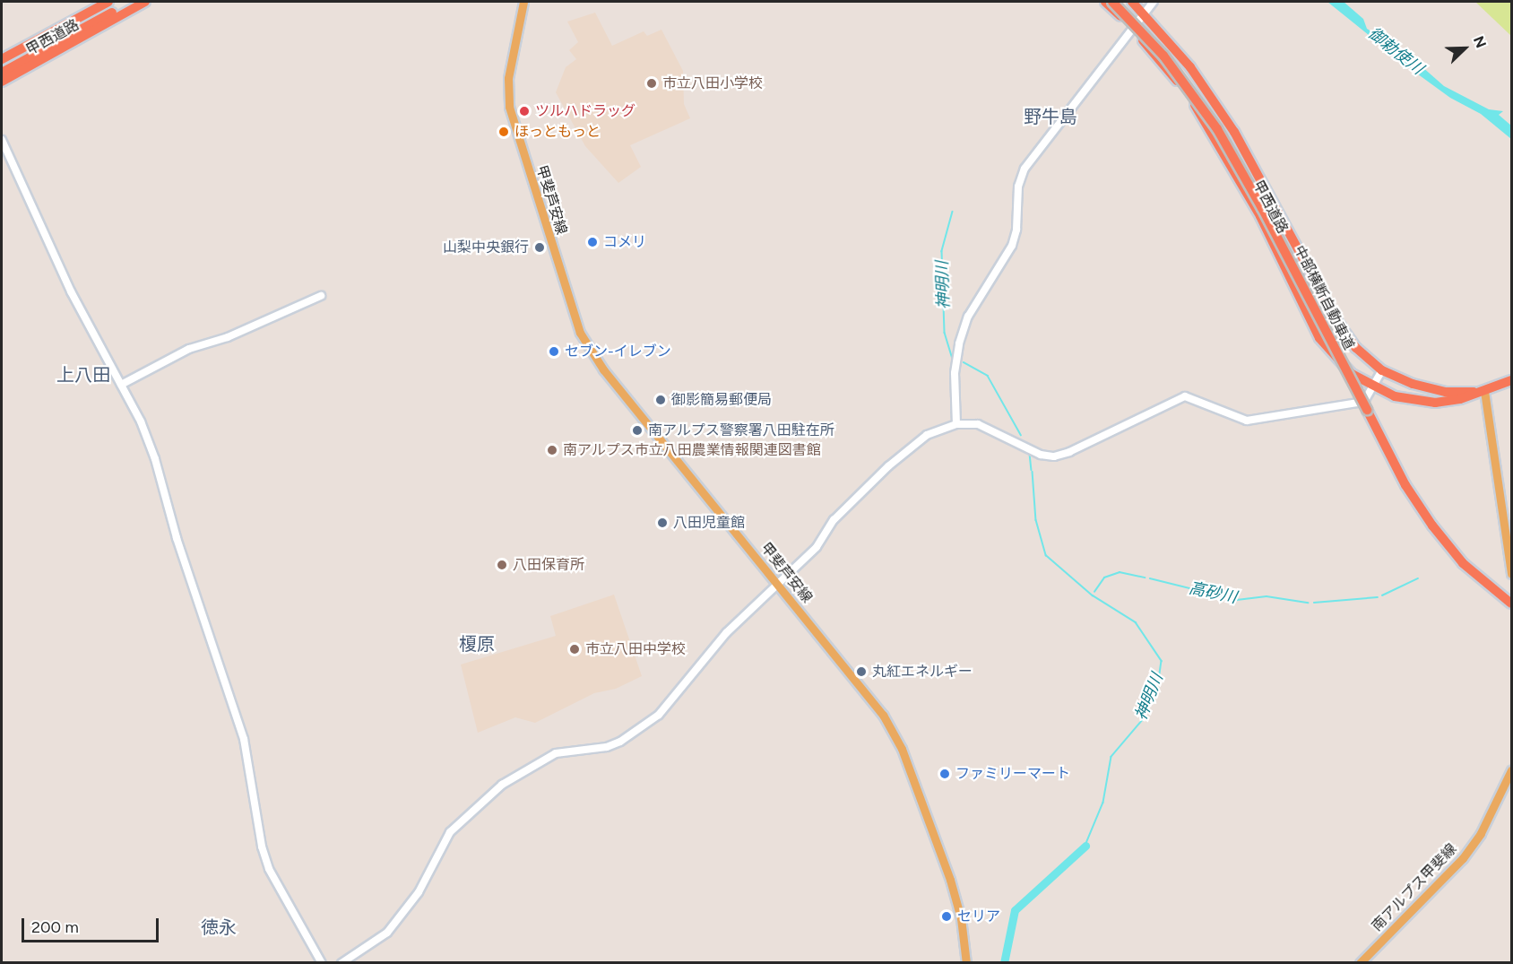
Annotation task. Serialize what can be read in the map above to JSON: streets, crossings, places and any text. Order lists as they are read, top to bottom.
{
  "streets": {
    "highway": ["甲西道路", "中部横断自動車道"],
    "main road": ["甲斐芦安線", "南アルプス甲斐線"]
  },
  "districts": [
    "野牛島",
    "上八田",
    "榎原",
    "徳永"
  ],
  "water": ["御勅使川", "神明川", "高砂川"],
  "places": [
    "市立八田小学校",
    "ツルハドラッグ",
    "ほっともっと",
    "コメリ",
    "山梨中央銀行",
    "セブン-イレブン",
    "御影簡易郵便局",
    "南アルプス警察署八田駐在所",
    "南アルプス市立八田農業情報関連図書館",
    "八田児童館",
    "八田保育所",
    "市立八田中学校",
    "丸紅エネルギー",
    "ファミリーマート",
    "セリア"
  ],
  "scale_bar": "200 m",
  "north": "top right"
}
